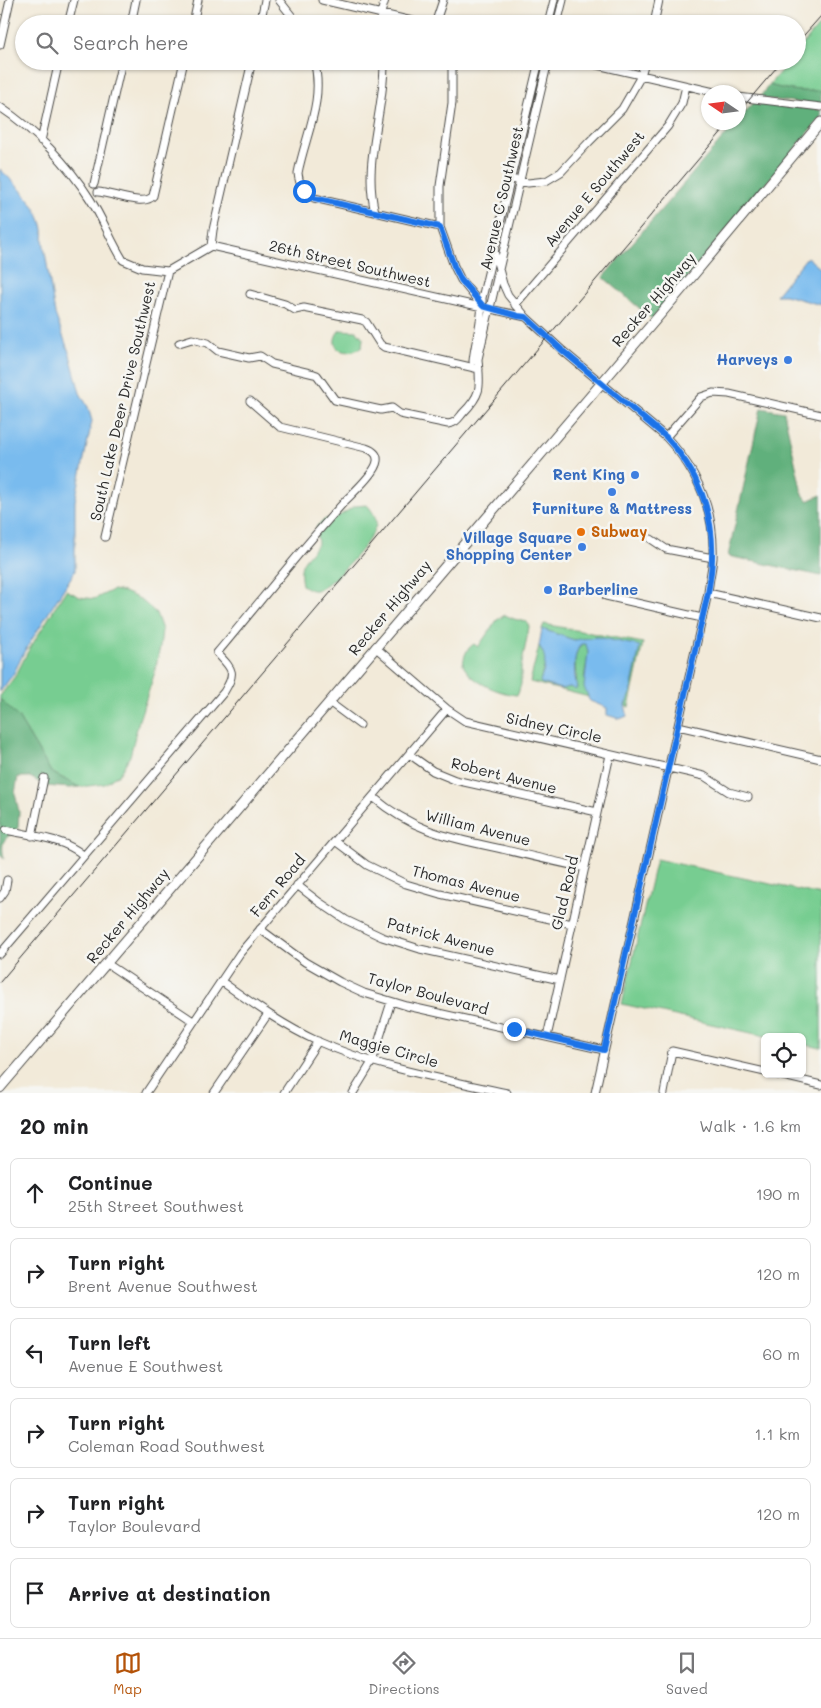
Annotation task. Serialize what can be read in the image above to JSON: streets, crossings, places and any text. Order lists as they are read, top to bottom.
{
  "streets": {
    "main road": ["Recker Highway"],
    "street": [
      "Avenue E Southwest",
      "Avenue C Southwest",
      "26th Street Southwest",
      "South Lake Deer Drive Southwest",
      "Sidney Circle",
      "Robert Avenue",
      "William Avenue",
      "Thomas Avenue",
      "Fern Road",
      "Glad Road",
      "Patrick Avenue",
      "Taylor Boulevard",
      "Maggie Circle"
    ]
  },
  "crossings": [
    ["Avenue C Southwest", "26th Street Southwest"],
    ["Recker Highway", "Sidney Circle"],
    ["Sidney Circle", "Fern Road"],
    ["Sidney Circle", "Glad Road"],
    ["Robert Avenue", "Fern Road"],
    ["Robert Avenue", "Glad Road"],
    ["William Avenue", "Fern Road"],
    ["William Avenue", "Glad Road"],
    ["Thomas Avenue", "Fern Road"],
    ["Thomas Avenue", "Glad Road"],
    ["Fern Road", "Patrick Avenue"],
    ["Fern Road", "Taylor Boulevard"],
    ["Fern Road", "Maggie Circle"],
    ["Glad Road", "Patrick Avenue"],
    ["Glad Road", "Taylor Boulevard"]
  ],
  "places": [
    "Harveys",
    "Rent King",
    "Furniture & Mattress",
    "Subway",
    "Village Square Shopping Center",
    "Barberline"
  ],
  "north": "left",
  "page": {
    "search": "Search here",
    "heading": ["20 min", "Walk · 1.6 km"],
    "list": [
      ["Continue", "25th Street Southwest", "190 m"],
      ["Turn right", "Brent Avenue Southwest", "120 m"],
      ["Turn left", "Avenue E Southwest", "60 m"],
      ["Turn right", "Coleman Road Southwest", "1.1 km"],
      ["Turn right", "Taylor Boulevard", "120 m"],
      "Arrive at destination"
    ],
    "nav": ["Map", "Directions", "Saved"]
  }
}
